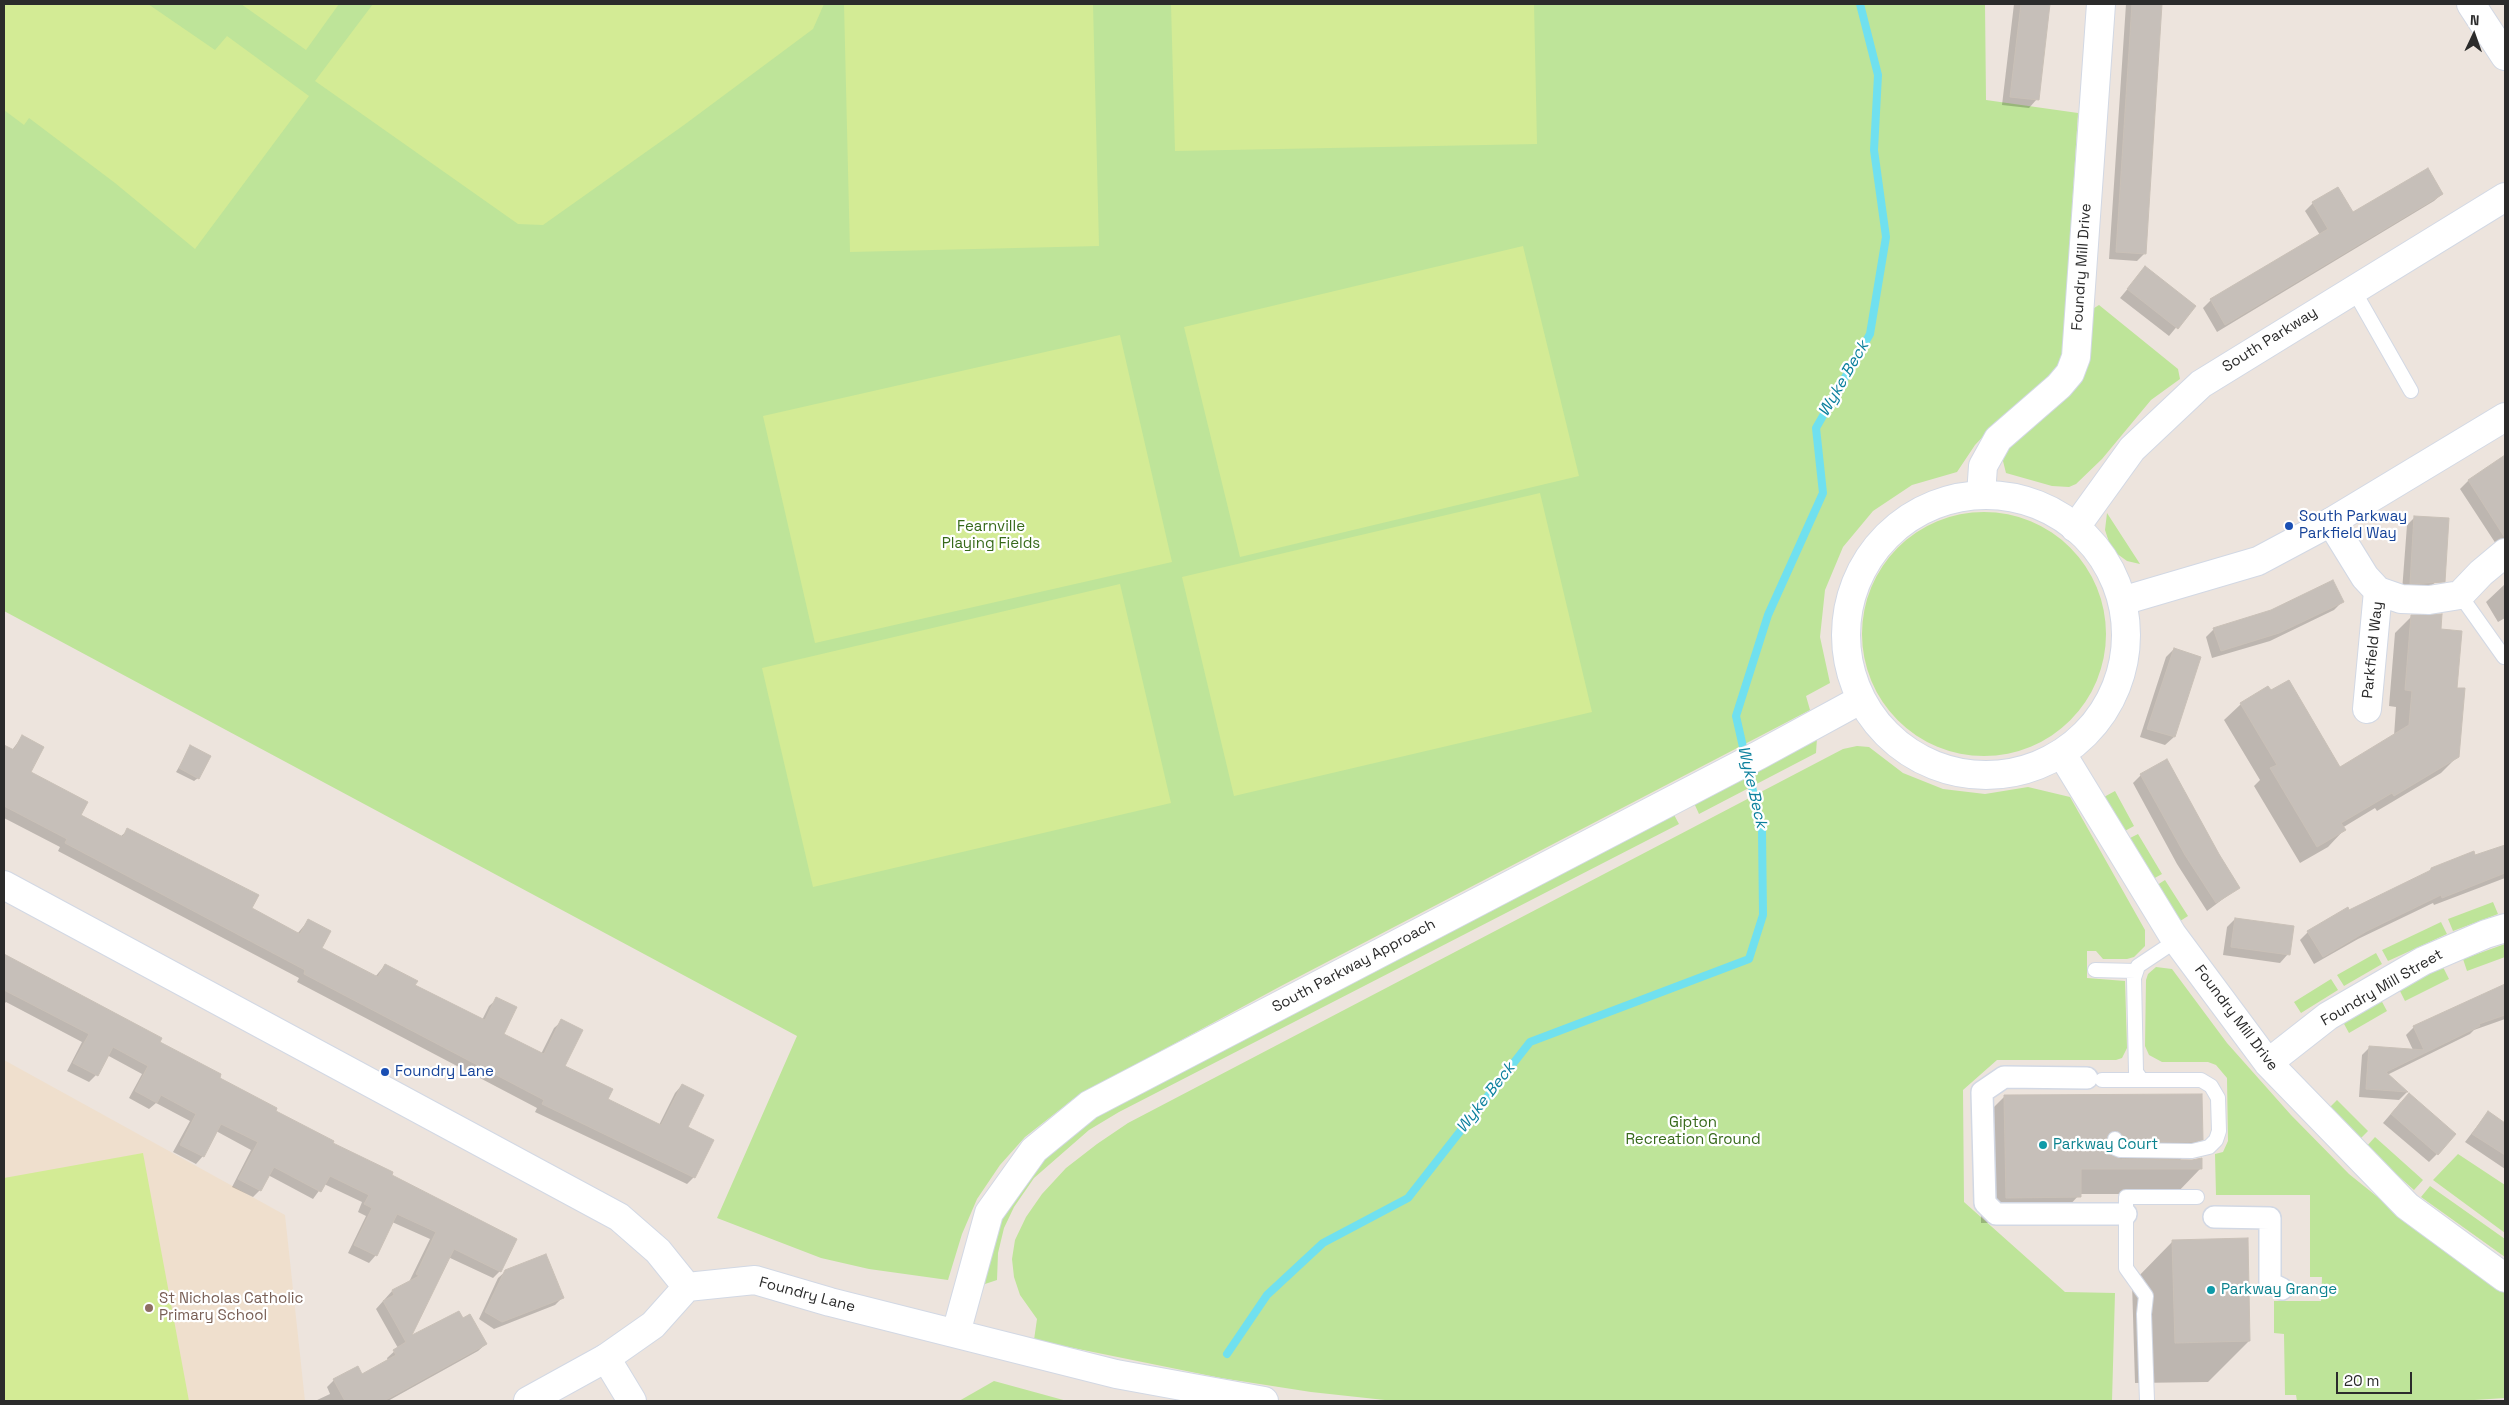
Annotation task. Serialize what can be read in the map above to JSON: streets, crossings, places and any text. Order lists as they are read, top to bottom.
{
  "streets": {
    "street": [
      "Foundry Mill Drive",
      "South Parkway",
      "Parkfield Way",
      "South Parkway Approach",
      "Foundry Mill Street",
      "Foundry Lane"
    ]
  },
  "crossings": [
    ["Foundry Mill Drive", "Foundry Mill Street"],
    ["South Parkway Approach", "Foundry Lane"]
  ],
  "water": ["Wyke Beck"],
  "parks": ["Fearnville Playing Fields", "Gipton Recreation Ground"],
  "places": [
    "South Parkway Parkfield Way",
    "Foundry Lane",
    "Parkway Court",
    "Parkway Grange",
    "St Nicholas Catholic Primary School"
  ],
  "scale_bar": "20 m",
  "north": "top"
}
